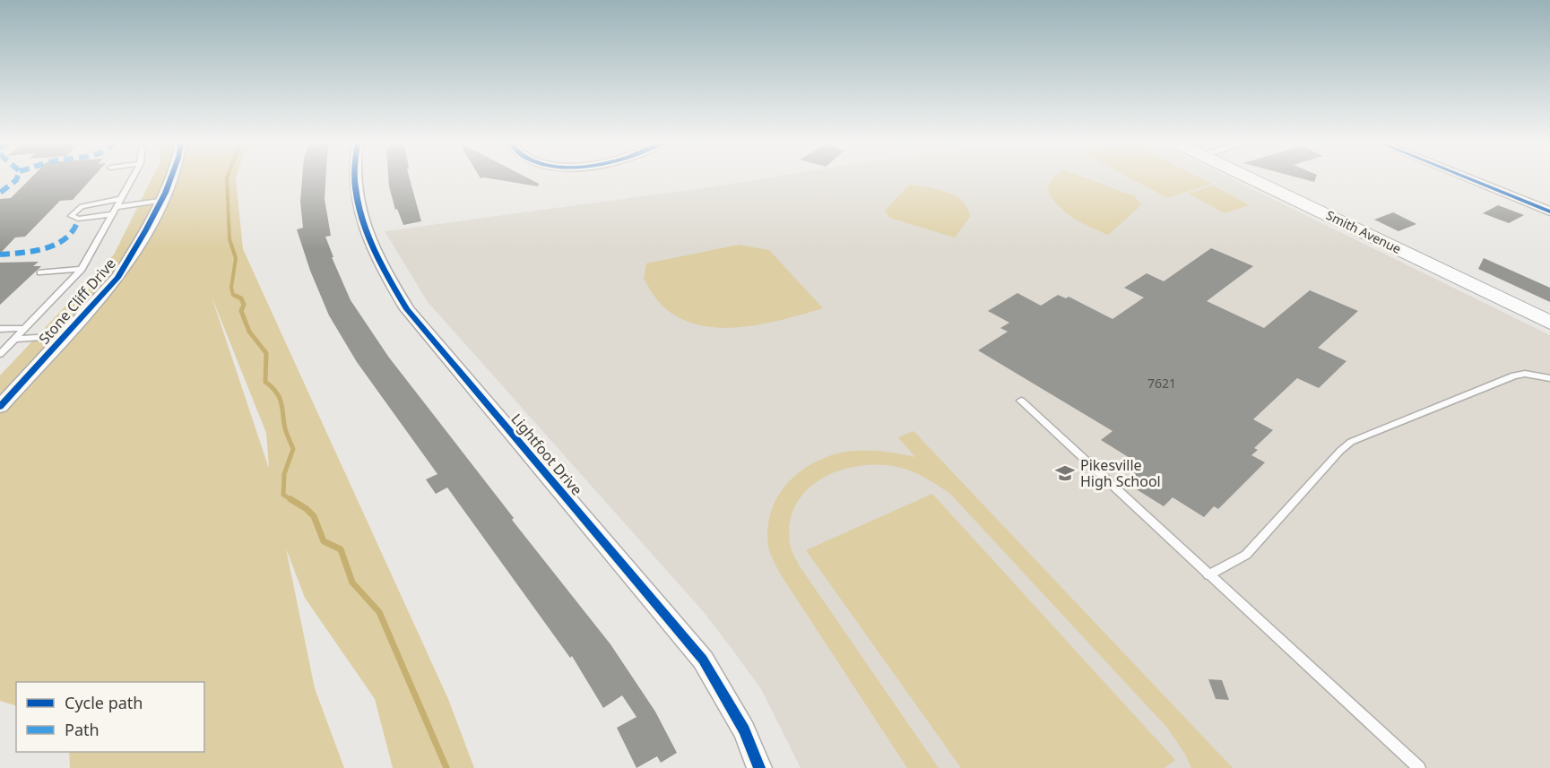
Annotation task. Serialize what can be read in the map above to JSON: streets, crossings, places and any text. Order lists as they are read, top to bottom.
{
  "streets": {
    "main road": ["Smith Avenue"],
    "street": ["Stone Cliff Drive", "Lightfoot Drive"]
  },
  "places": {
    "school or university": ["Pikesville High School"]
  },
  "house_numbers": ["7621"],
  "legend": ["Cycle path", "Path"]
}
